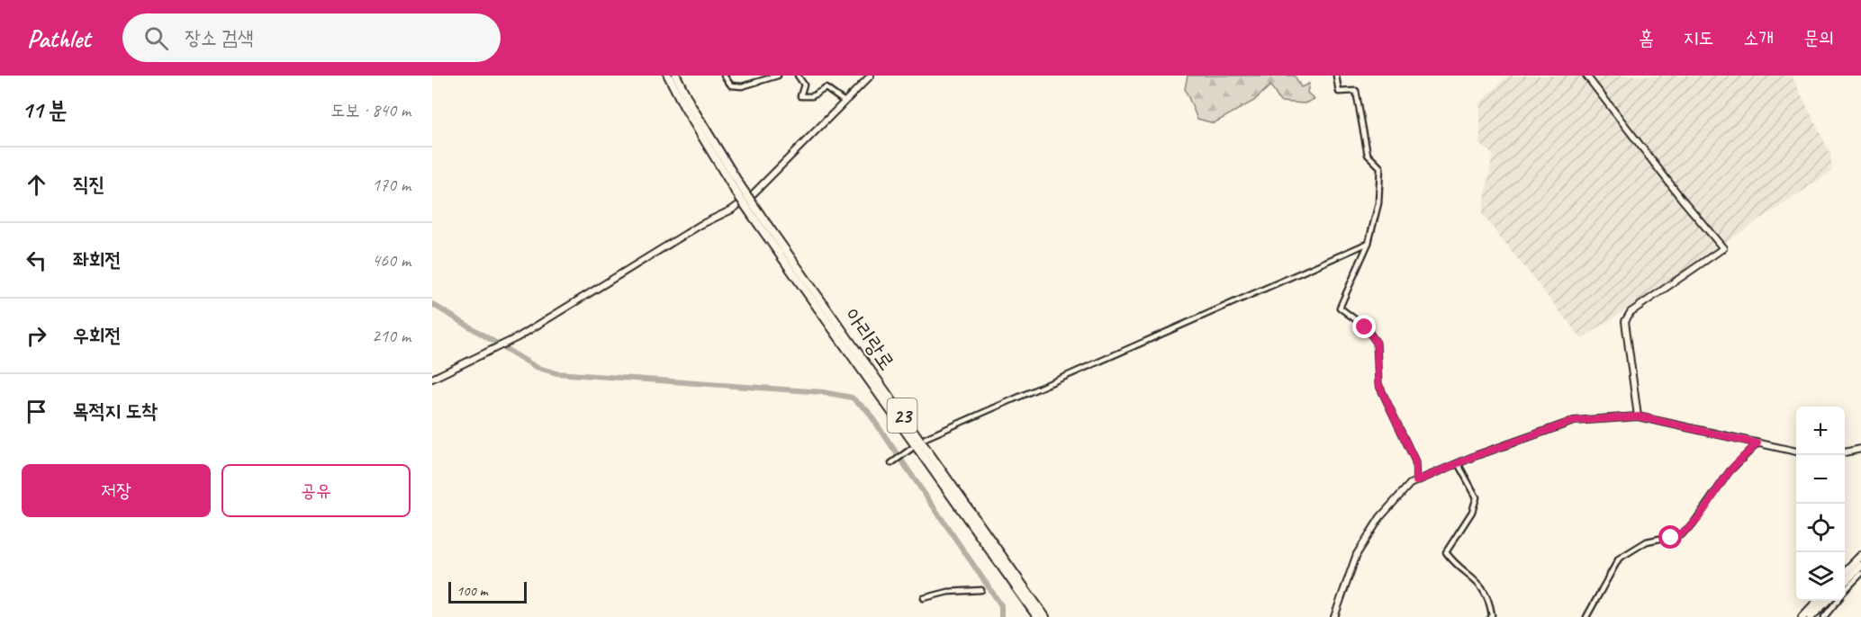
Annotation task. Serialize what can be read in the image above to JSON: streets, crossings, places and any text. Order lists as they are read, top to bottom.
{
  "streets": {
    "main road": ["아리랑로", "23"]
  },
  "scale_bar": "100 m",
  "page": {
    "header": "Pathlet",
    "search": "장소 검색",
    "nav": [
      "홈",
      "지도",
      "소개",
      "문의"
    ],
    "heading": ["11 분", "도보 · 840 m"],
    "list": [
      ["직진", "170 m"],
      ["좌회전", "460 m"],
      ["우회전", "210 m"],
      "목적지 도착"
    ],
    "map_buttons": ["+", "−"],
    "buttons": ["저장", "공유"],
    "scale": "100 m"
  }
}
